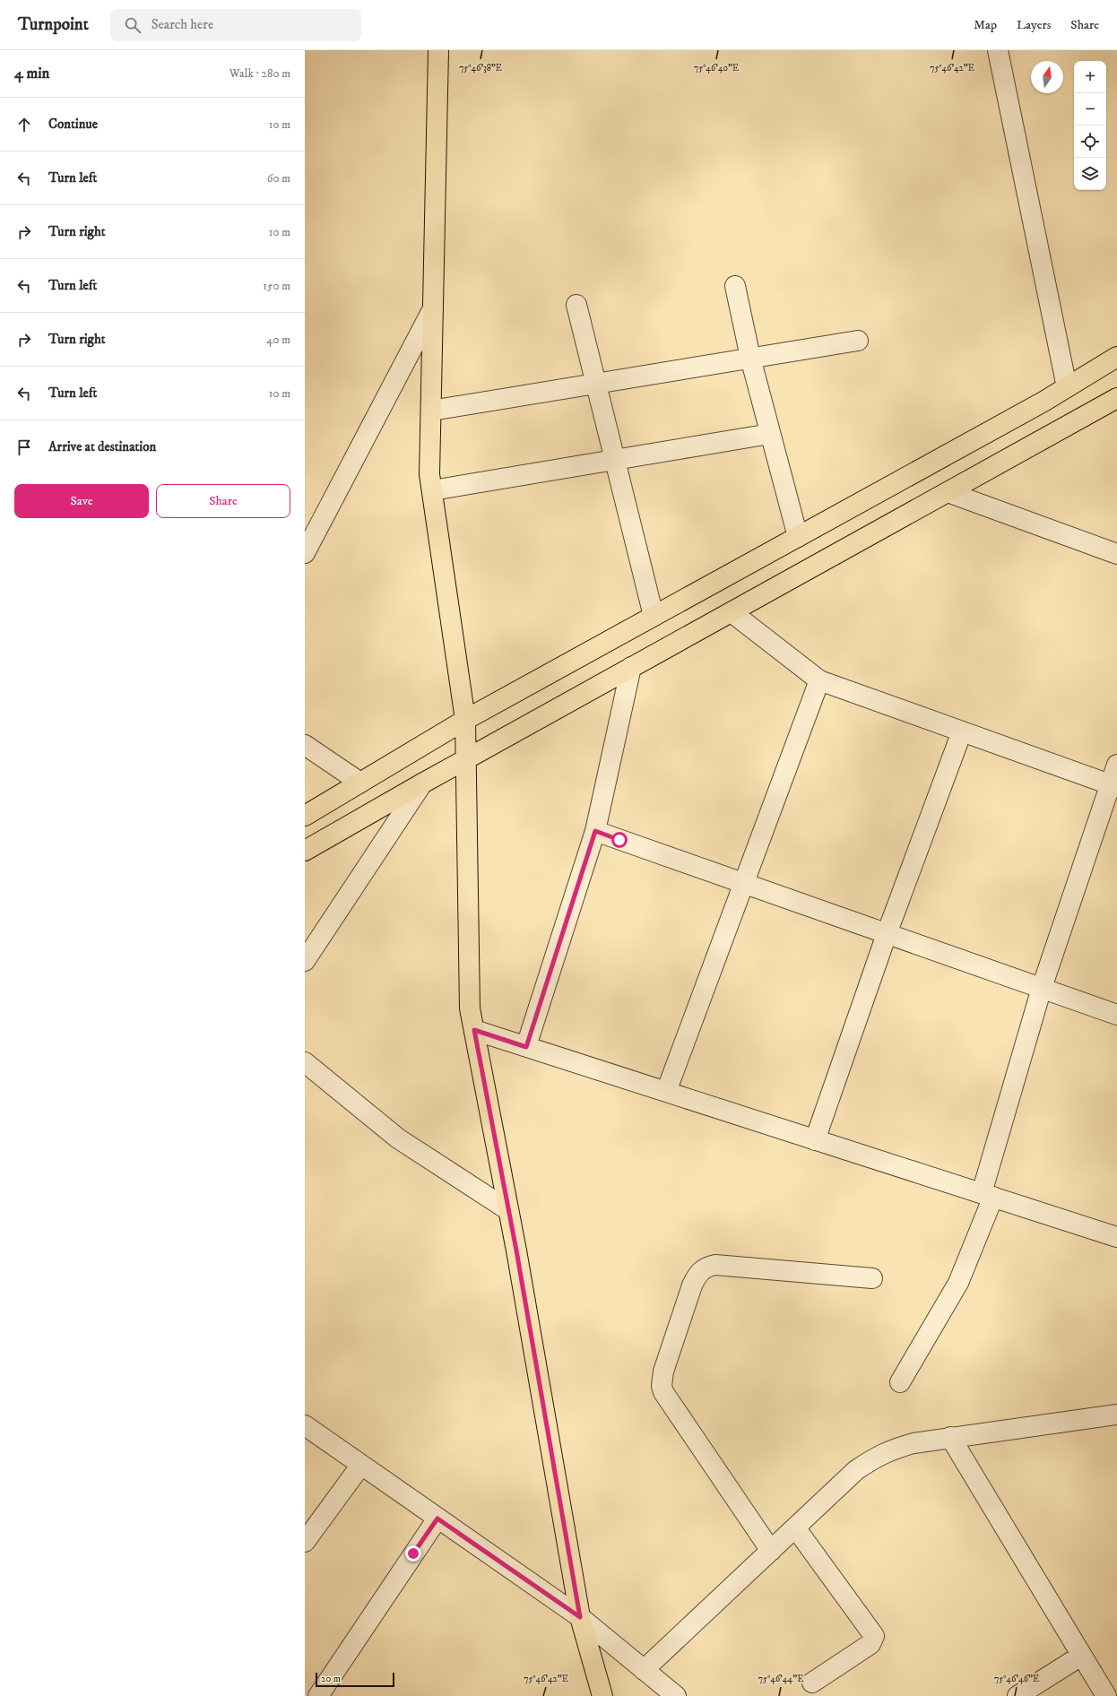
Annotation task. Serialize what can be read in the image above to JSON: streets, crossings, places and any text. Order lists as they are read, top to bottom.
{
  "scale_bar": "20 m",
  "north": "top",
  "page": {
    "header": "Turnpoint",
    "search": "Search here",
    "nav": ["Map", "Layers", "Share"],
    "heading": ["4 min", "Walk · 280 m"],
    "map_buttons": ["+", "−"],
    "list": [
      ["Continue", "10 m"],
      ["Turn left", "60 m"],
      ["Turn right", "10 m"],
      ["Turn left", "150 m"],
      ["Turn right", "40 m"],
      ["Turn left", "10 m"],
      "Arrive at destination"
    ],
    "buttons": ["Save", "Share"],
    "scale": "20 m"
  },
  "coordinates": [
    "75°46'38\"E",
    "75°46'40\"E",
    "75°46'42\"E",
    "75°46'44\"E",
    "75°46'46\"E"
  ]
}
